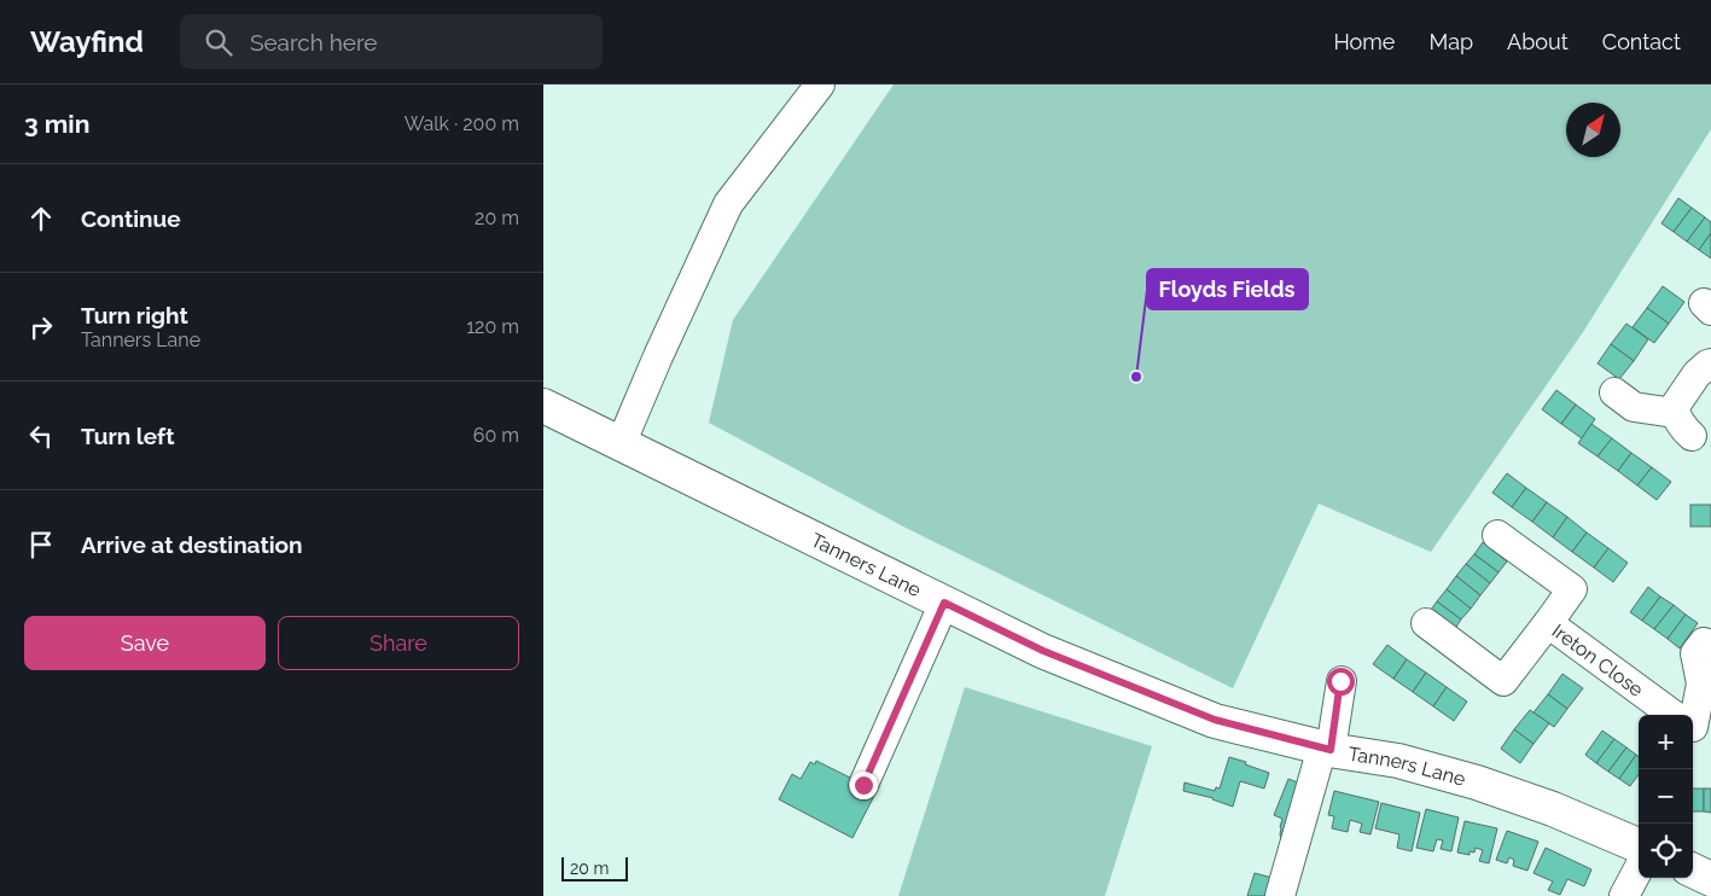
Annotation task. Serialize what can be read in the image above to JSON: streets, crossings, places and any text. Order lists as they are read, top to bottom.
{
  "streets": {
    "main road": ["Tanners Lane"],
    "street": ["Ireton Close"]
  },
  "places": ["Floyds Fields"],
  "scale_bar": "20 m",
  "north": "top right",
  "page": {
    "header": "Wayfind",
    "search": "Search here",
    "nav": [
      "Home",
      "Map",
      "About",
      "Contact"
    ],
    "heading": ["3 min", "Walk · 200 m"],
    "list": [
      ["Continue", "20 m"],
      ["Turn right", "Tanners Lane", "120 m"],
      ["Turn left", "60 m"],
      "Arrive at destination"
    ],
    "buttons": ["Save", "Share"],
    "map_buttons": ["+", "−"],
    "scale": "20 m"
  }
}
